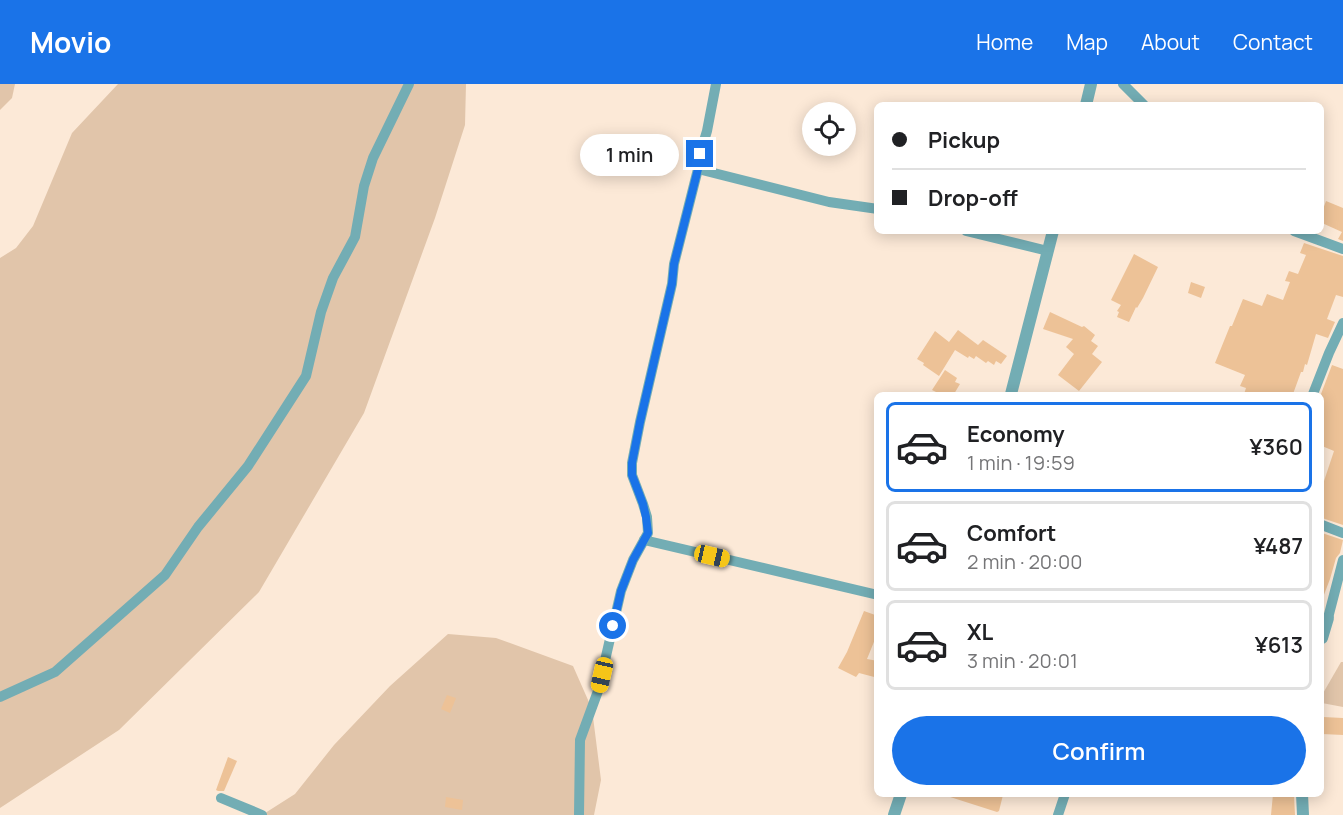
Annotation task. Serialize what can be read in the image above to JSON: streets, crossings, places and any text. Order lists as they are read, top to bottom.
{
  "page": {
    "header": "Movio",
    "nav": [
      "Home",
      "Map",
      "About",
      "Contact"
    ],
    "banner": ["Pickup", "Drop-off"],
    "bubble": "1 min",
    "list": [
      {
        "name": "Economy",
        "note": "1 min · 19:59",
        "value": "¥360"
      },
      {
        "name": "Comfort",
        "note": "2 min · 20:00",
        "value": "¥487"
      },
      {
        "name": "XL",
        "note": "3 min · 20:01",
        "value": "¥613"
      }
    ],
    "buttons": "Confirm"
  }
}
